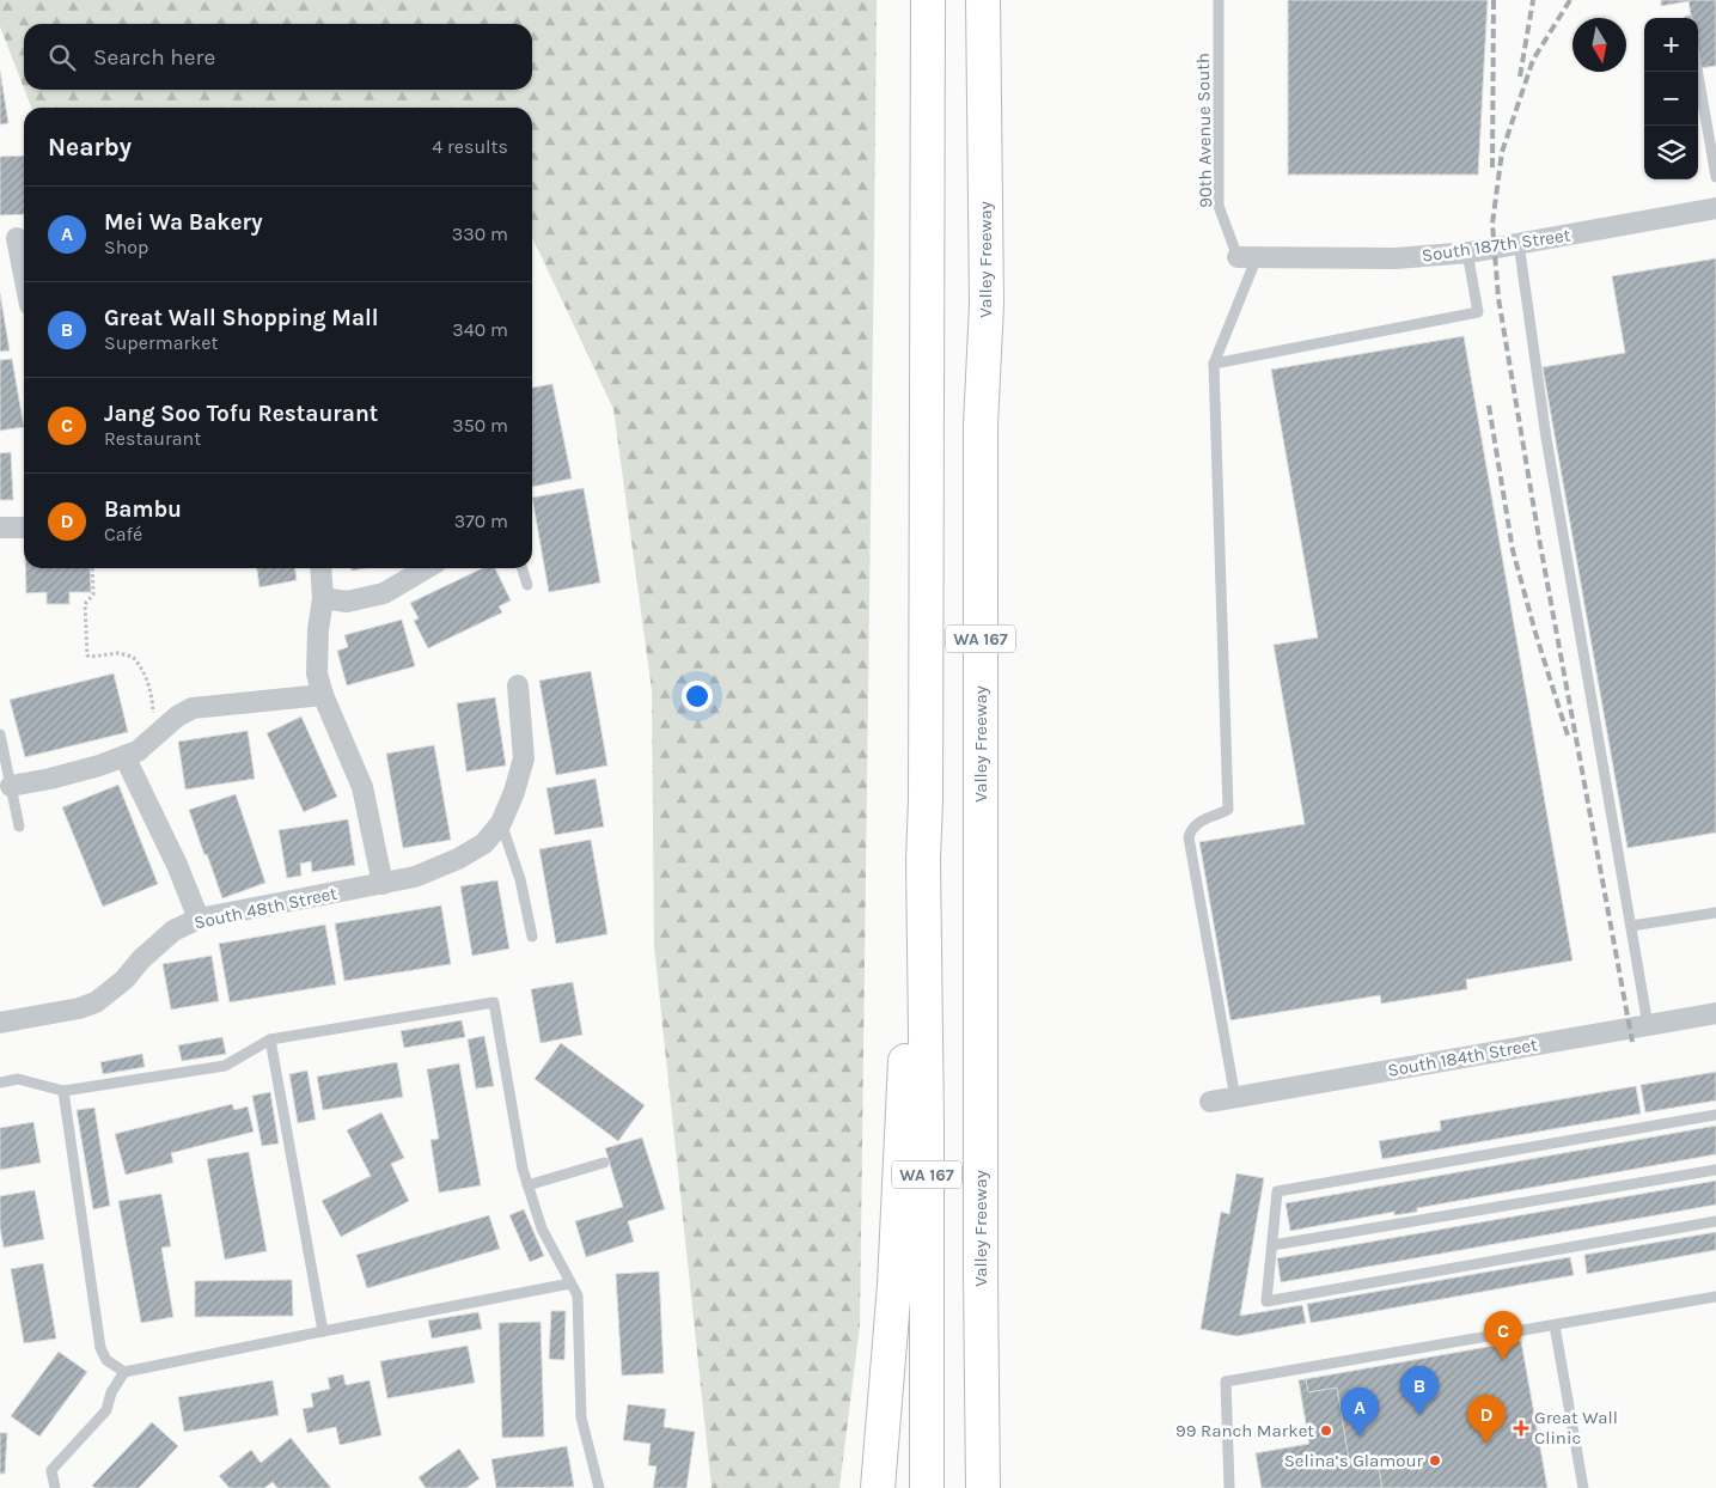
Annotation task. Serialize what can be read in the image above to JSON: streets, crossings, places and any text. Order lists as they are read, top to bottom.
{
  "streets": {
    "highway": ["Valley Freeway", "WA 167"],
    "street": ["South 187th Street", "South 48th Street", "South 184th Street"],
    "lane": ["90th Avenue South"]
  },
  "crossings": [
    ["90th Avenue South", "South 187th Street"]
  ],
  "places": {
    "health": ["Great Wall Clinic"],
    "other": ["99 Ranch Market", "Selina’s Glamour"]
  },
  "north": "bottom",
  "page": {
    "map_buttons": ["+", "−"],
    "search": "Search here",
    "heading": ["Nearby", "4 results"],
    "list": [
      {
        "mark": "A",
        "name": "Mei Wa Bakery",
        "note": "Shop",
        "value": "330 m"
      },
      {
        "mark": "B",
        "name": "Great Wall Shopping Mall",
        "note": "Supermarket",
        "value": "340 m"
      },
      {
        "mark": "C",
        "name": "Jang Soo Tofu Restaurant",
        "note": "Restaurant",
        "value": "350 m"
      },
      {
        "mark": "D",
        "name": "Bambu",
        "note": "Café",
        "value": "370 m"
      }
    ],
    "pins": [
      "C",
      "B",
      "A",
      "D"
    ]
  }
}
